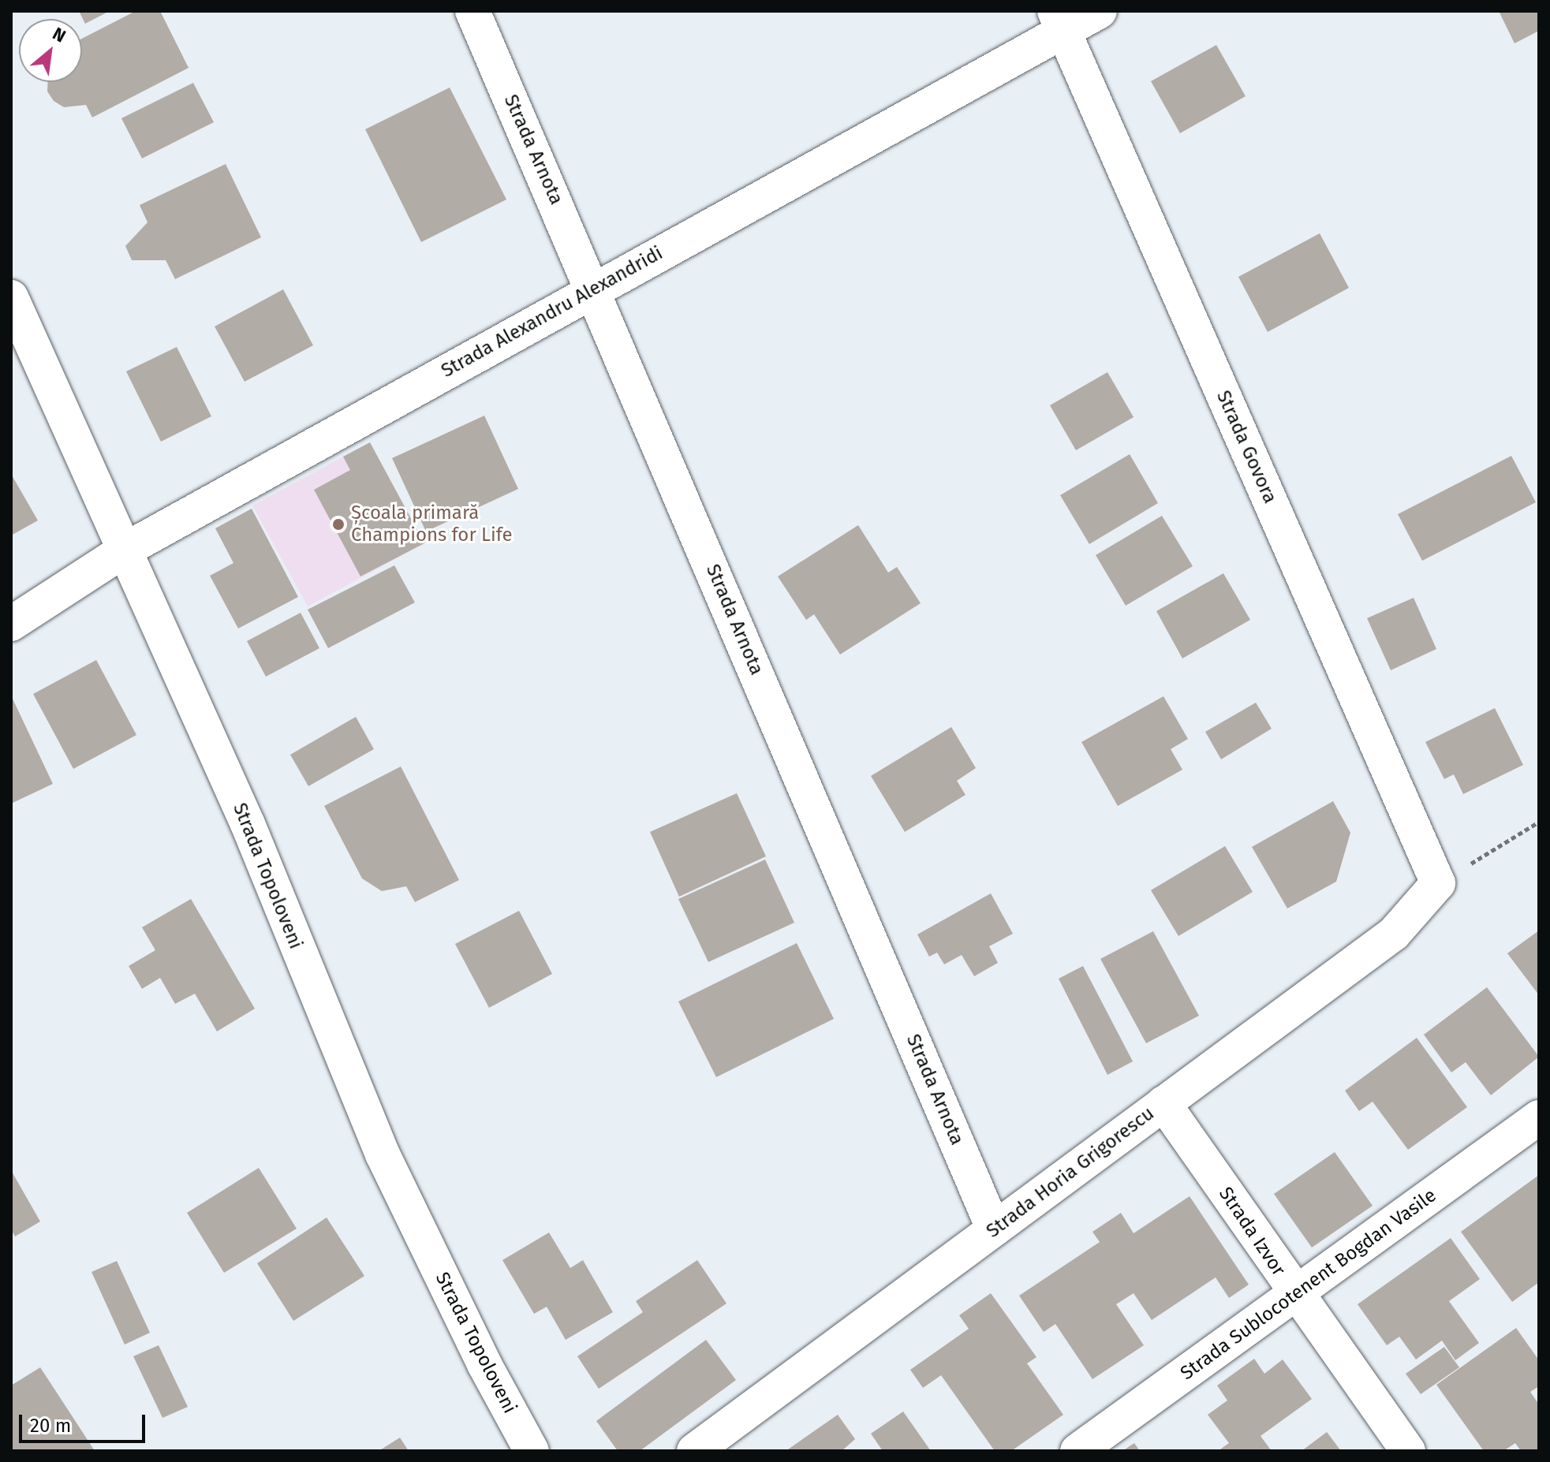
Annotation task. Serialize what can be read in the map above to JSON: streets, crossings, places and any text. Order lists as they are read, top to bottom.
{
  "streets": {
    "street": [
      "Strada Arnota",
      "Strada Alexandru Alexandridi",
      "Strada Govora",
      "Strada Topoloveni",
      "Strada Horia Grigorescu",
      "Strada Izvor",
      "Strada Sublocotenent Bogdan Vasile"
    ]
  },
  "crossings": [
    ["Strada Arnota", "Strada Alexandru Alexandridi"],
    ["Strada Arnota", "Strada Horia Grigorescu"],
    ["Strada Alexandru Alexandridi", "Strada Govora"],
    ["Strada Alexandru Alexandridi", "Strada Topoloveni"],
    ["Strada Govora", "Strada Horia Grigorescu"],
    ["Strada Horia Grigorescu", "Strada Izvor"],
    ["Strada Izvor", "Strada Sublocotenent Bogdan Vasile"]
  ],
  "places": ["Școala primară Champions for Life"],
  "scale_bar": "20 m",
  "north": "top right"
}
